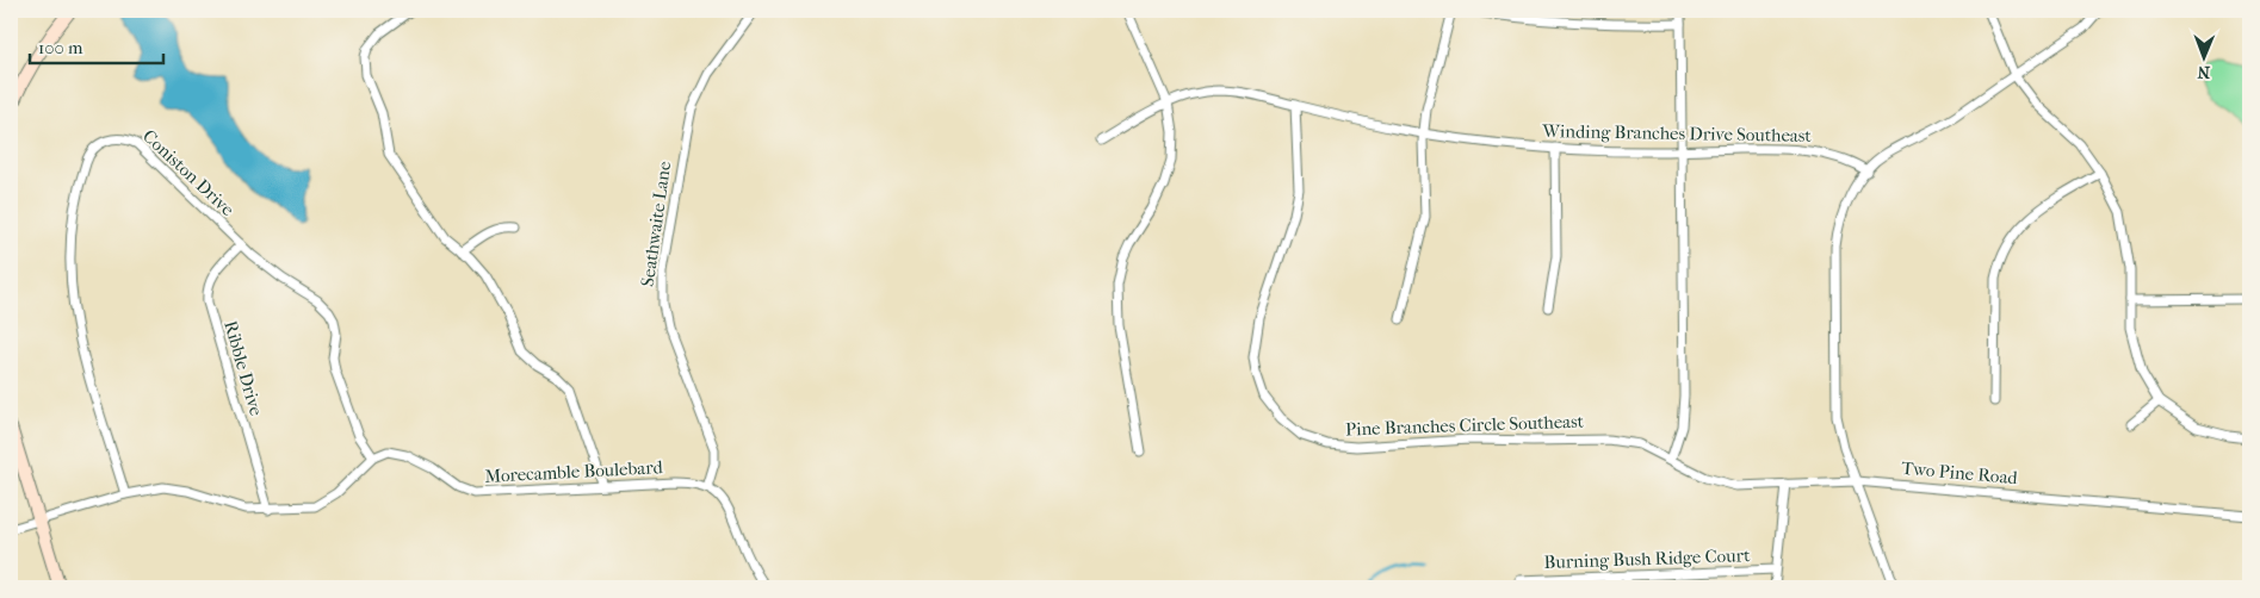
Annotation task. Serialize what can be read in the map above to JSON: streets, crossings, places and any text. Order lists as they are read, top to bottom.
{
  "streets": {
    "street": [
      "Winding Branches Drive Southeast",
      "Coniston Drive",
      "Seathwaite Lane",
      "Ribble Drive",
      "Pine Branches Circle Southeast",
      "Morecamble Boulebard",
      "Two Pine Road",
      "Burning Bush Ridge Court"
    ]
  },
  "crossings": [
    ["Winding Branches Drive Southeast", "Pine Branches Circle Southeast"],
    ["Coniston Drive", "Ribble Drive"],
    ["Coniston Drive", "Morecamble Boulebard"],
    ["Seathwaite Lane", "Morecamble Boulebard"],
    ["Pine Branches Circle Southeast", "Two Pine Road"]
  ],
  "scale_bar": "100 m",
  "north": "bottom"
}
